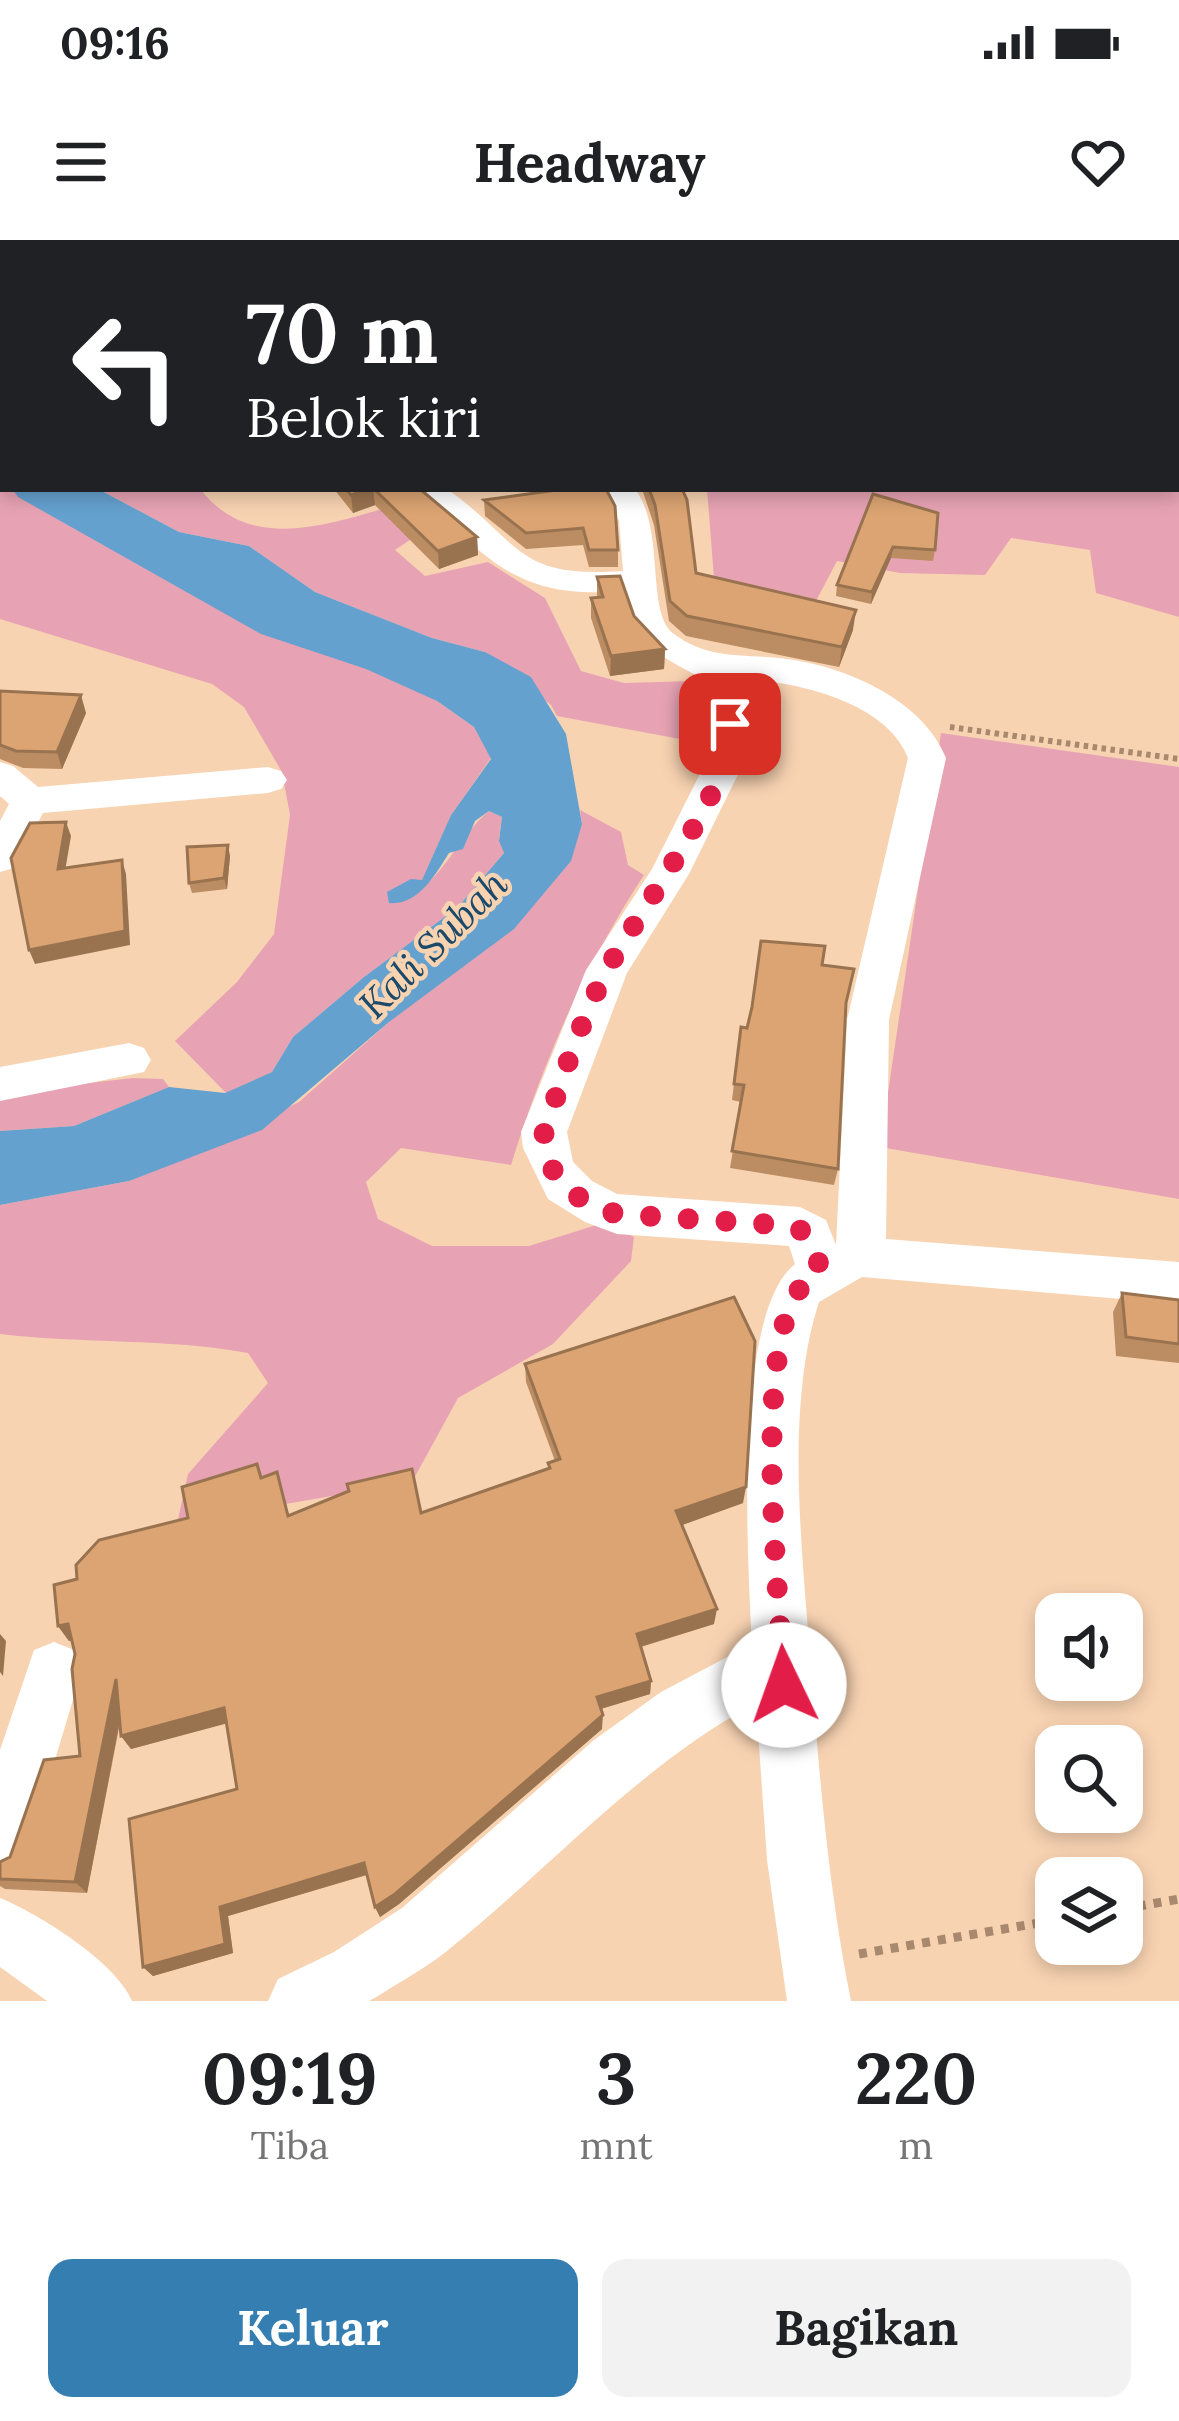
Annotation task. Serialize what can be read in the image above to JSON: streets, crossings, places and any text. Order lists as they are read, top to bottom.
{
  "water": ["Kali Subah"],
  "page": {
    "status": "09:16",
    "header": "Headway",
    "turn": ["70 m", "Belok kiri"],
    "eta": [
      "09:19",
      "Tiba",
      "3",
      "mnt",
      "220",
      "m"
    ],
    "buttons": ["Keluar", "Bagikan"]
  }
}
